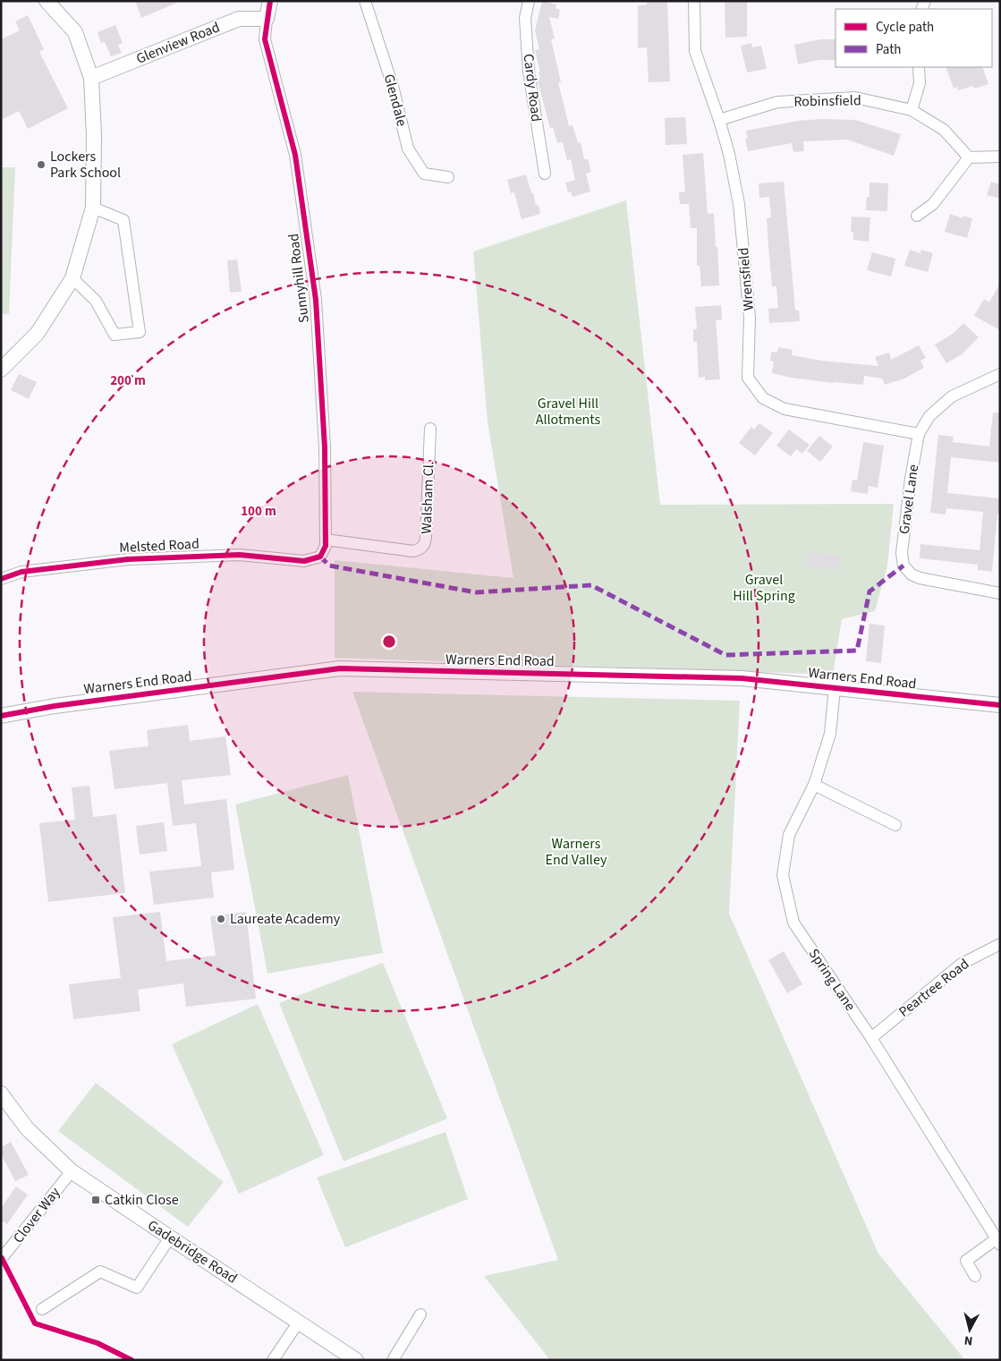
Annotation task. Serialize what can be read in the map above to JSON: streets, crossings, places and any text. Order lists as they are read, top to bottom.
{
  "streets": {
    "street": [
      "Glenview Road",
      "Cardy Road",
      "Glendale",
      "Robinsfield",
      "Sunnyhill Road",
      "Wrensfield",
      "Walsham Cl.",
      "Gravel Lane",
      "Melsted Road",
      "Warners End Road",
      "Spring Lane",
      "Peartree Road",
      "Clover Way",
      "Gadebridge Road"
    ]
  },
  "crossings": [
    ["Glenview Road", "Sunnyhill Road"],
    ["Robinsfield", "Wrensfield"],
    ["Sunnyhill Road", "Walsham Cl."],
    ["Sunnyhill Road", "Melsted Road"],
    ["Wrensfield", "Gravel Lane"],
    ["Warners End Road", "Spring Lane"],
    ["Spring Lane", "Peartree Road"],
    ["Clover Way", "Gadebridge Road"]
  ],
  "parks": ["Gravel Hill Allotments", "Gravel Hill Spring", "Warners End Valley"],
  "places": {
    "other": ["Lockers Park School", "Laureate Academy"],
    "transit": ["Catkin Close"]
  },
  "legend": ["Cycle path", "Path"],
  "north": "bottom",
  "rings": ["200 m", "100 m"]
}
